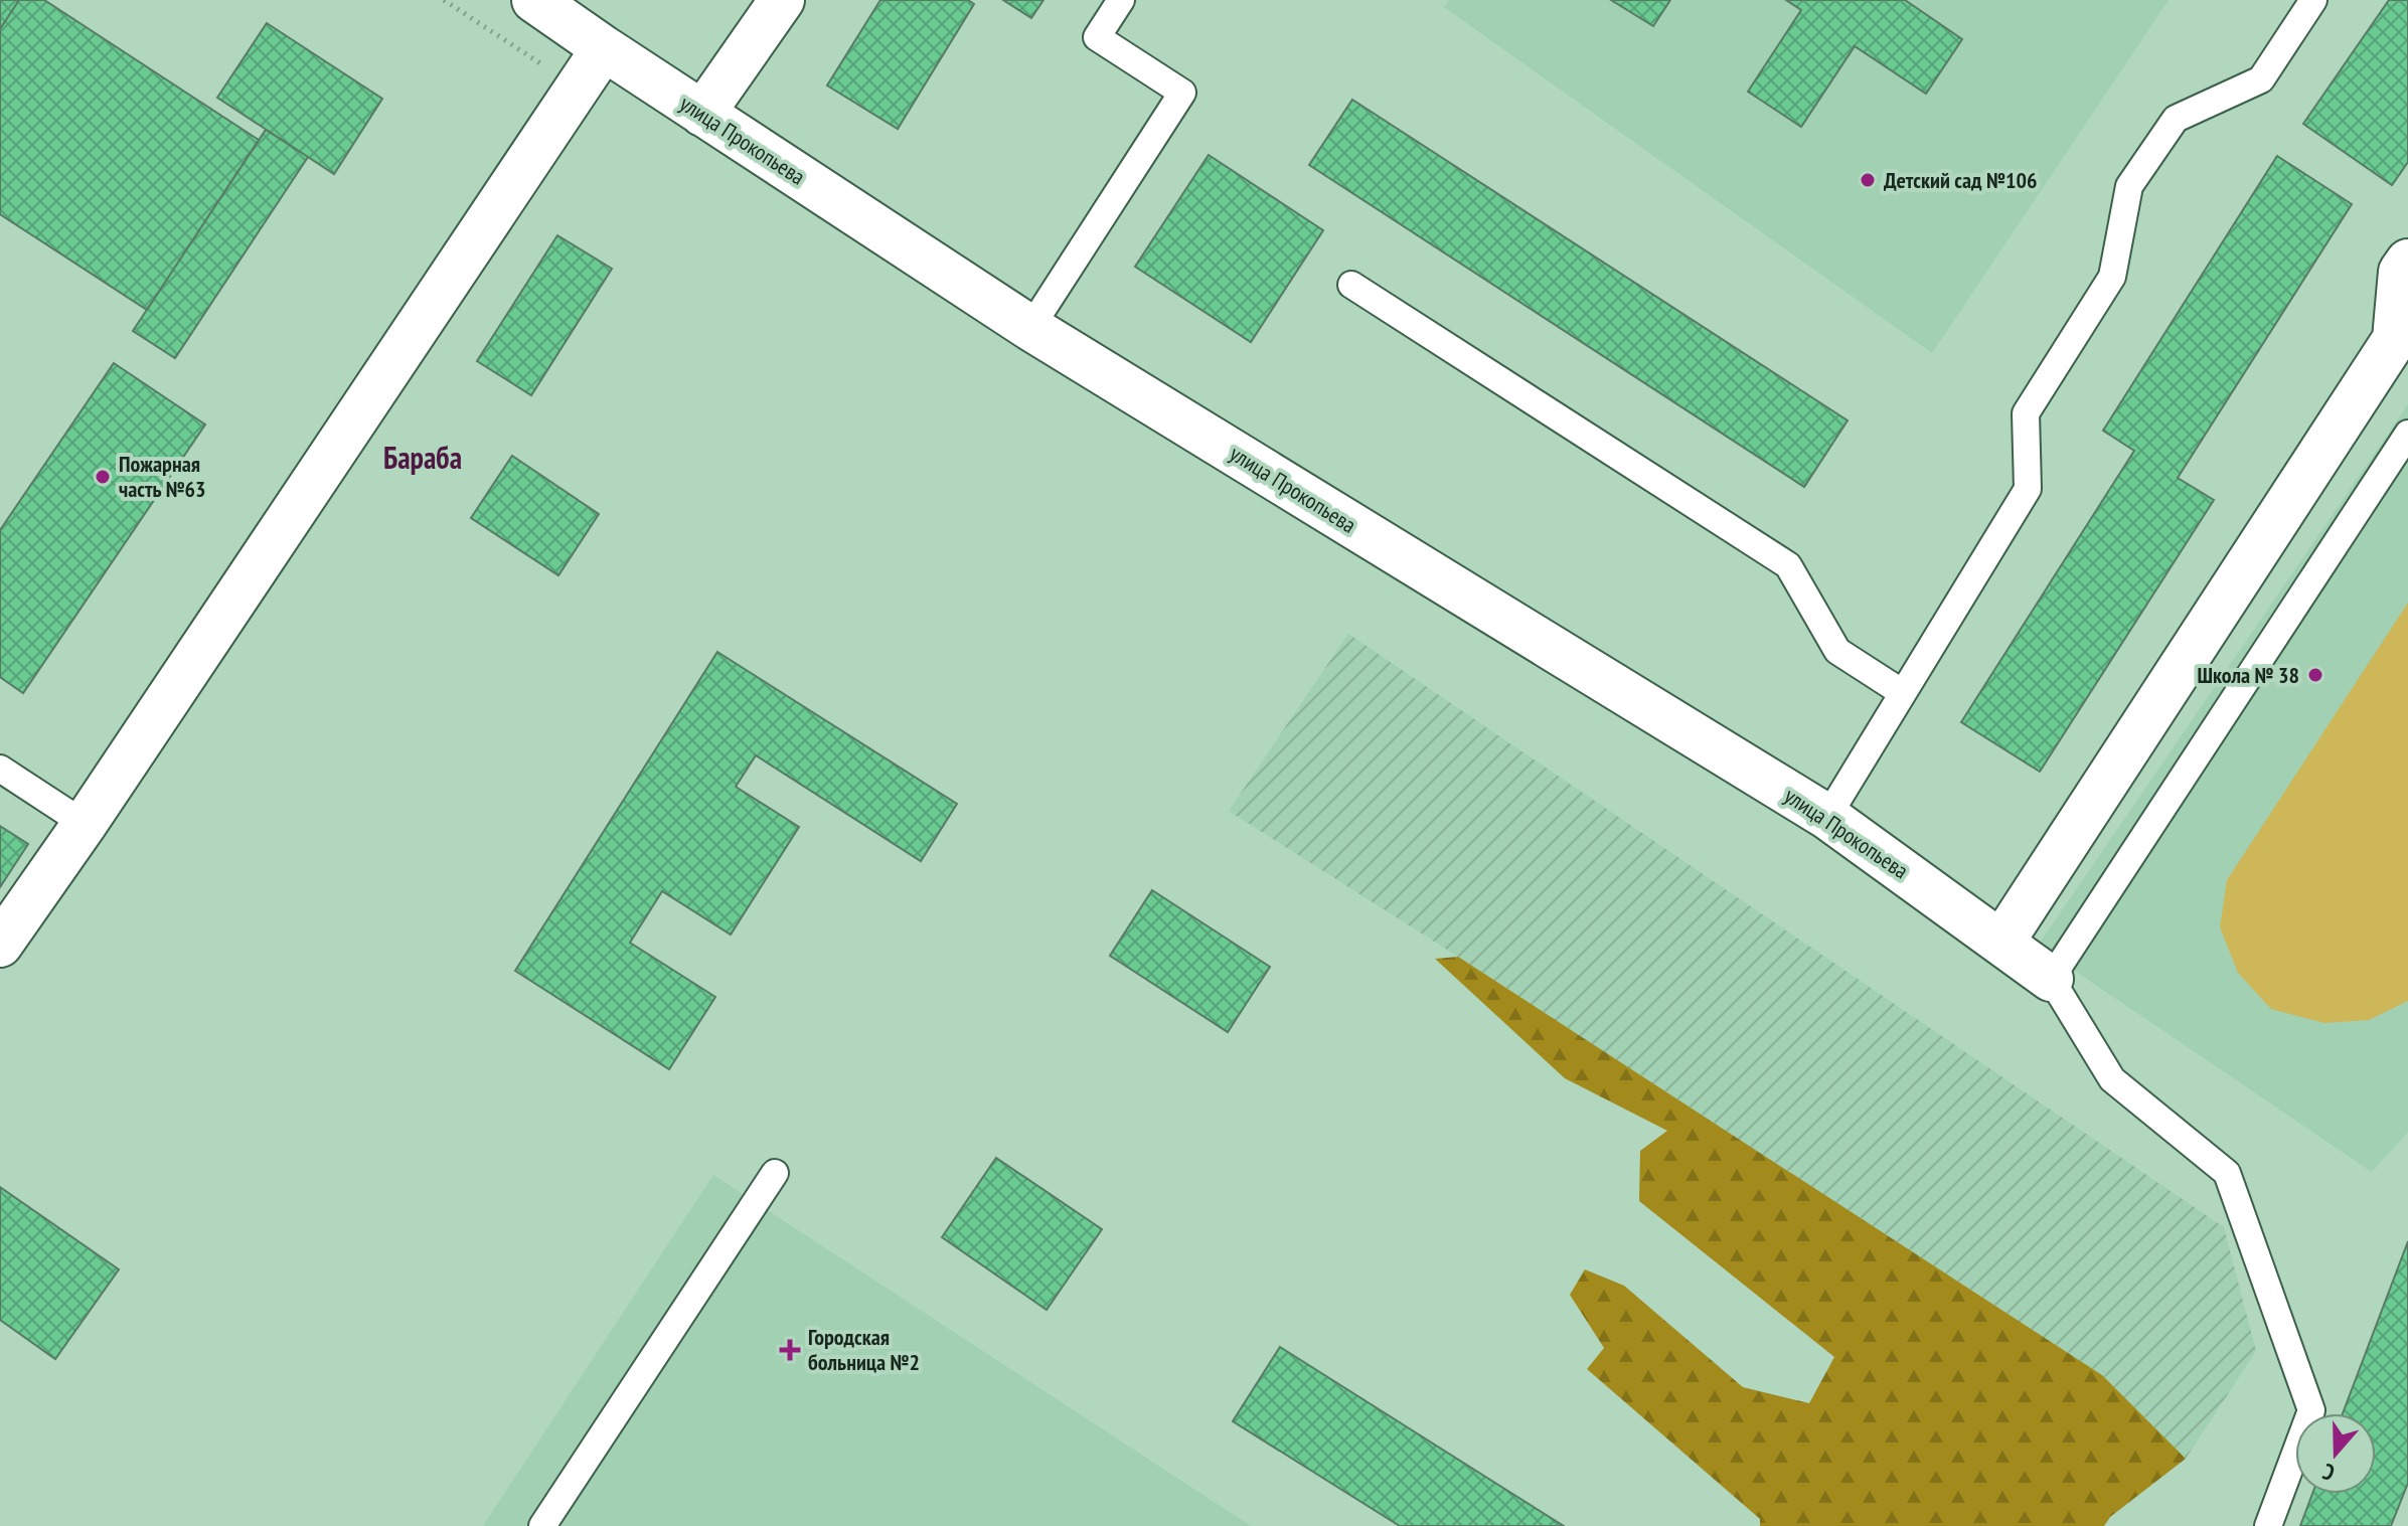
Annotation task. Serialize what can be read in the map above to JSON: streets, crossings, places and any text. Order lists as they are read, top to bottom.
{
  "streets": {
    "street": ["улица Прокопьева"]
  },
  "districts": ["Бараба"],
  "places": {
    "other": ["Детский сад №106", "Пожарная часть №63", "Школа № 38"],
    "health": ["Городская больница №2"]
  },
  "north": "bottom"
}
